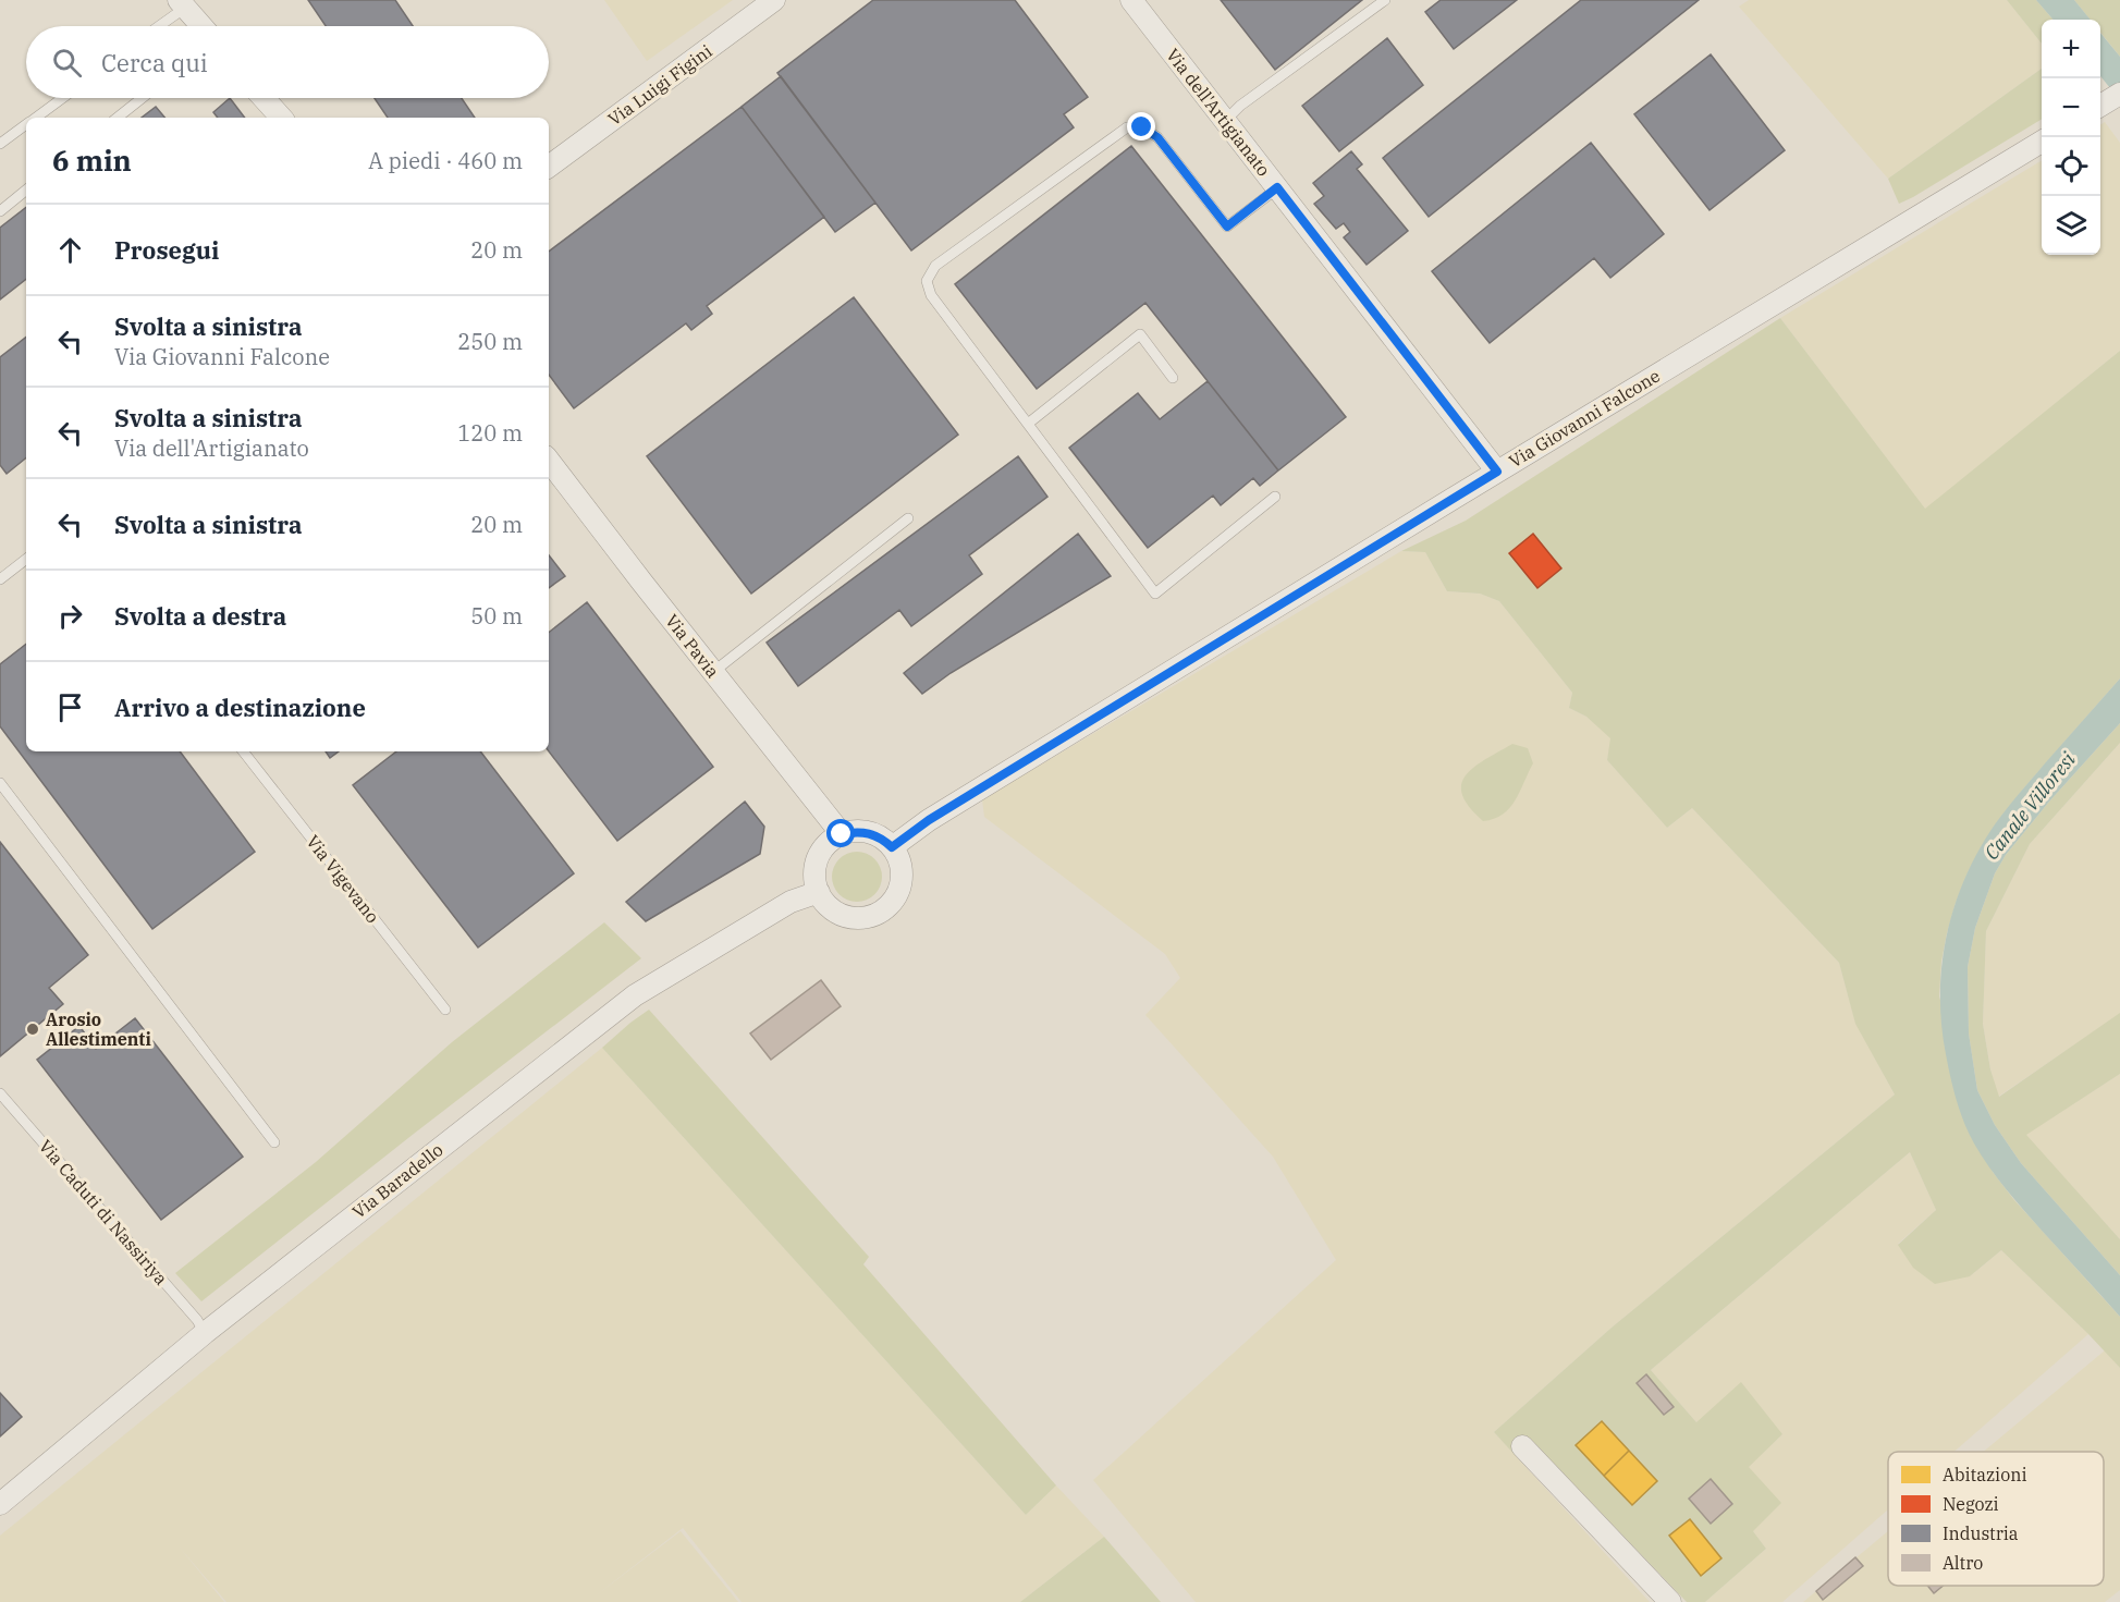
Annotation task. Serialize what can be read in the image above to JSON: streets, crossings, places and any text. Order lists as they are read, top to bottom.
{
  "streets": {
    "street": [
      "Via Luigi Figini",
      "Via dell'Artigianato",
      "Via Giovanni Falcone",
      "Via Pavia",
      "Via Baradello"
    ],
    "lane": ["Via Vigevano", "Via Caduti di Nassiriya"]
  },
  "crossings": [
    ["Via dell'Artigianato", "Via Giovanni Falcone"],
    ["Via Giovanni Falcone", "Via Pavia"],
    ["Via Giovanni Falcone", "Via Baradello"],
    ["Via Pavia", "Via Baradello"],
    ["Via Baradello", "Via Caduti di Nassiriya"]
  ],
  "water": ["Canale Villoresi"],
  "places": ["Arosio Allestimenti"],
  "legend": [
    "Abitazioni",
    "Negozi",
    "Industria",
    "Altro"
  ],
  "page": {
    "map_buttons": ["+", "−"],
    "search": "Cerca qui",
    "heading": ["6 min", "A piedi · 460 m"],
    "list": [
      ["Prosegui", "20 m"],
      ["Svolta a sinistra", "Via Giovanni Falcone", "250 m"],
      ["Svolta a sinistra", "Via dell'Artigianato", "120 m"],
      ["Svolta a sinistra", "20 m"],
      ["Svolta a destra", "50 m"],
      "Arrivo a destinazione"
    ]
  }
}
